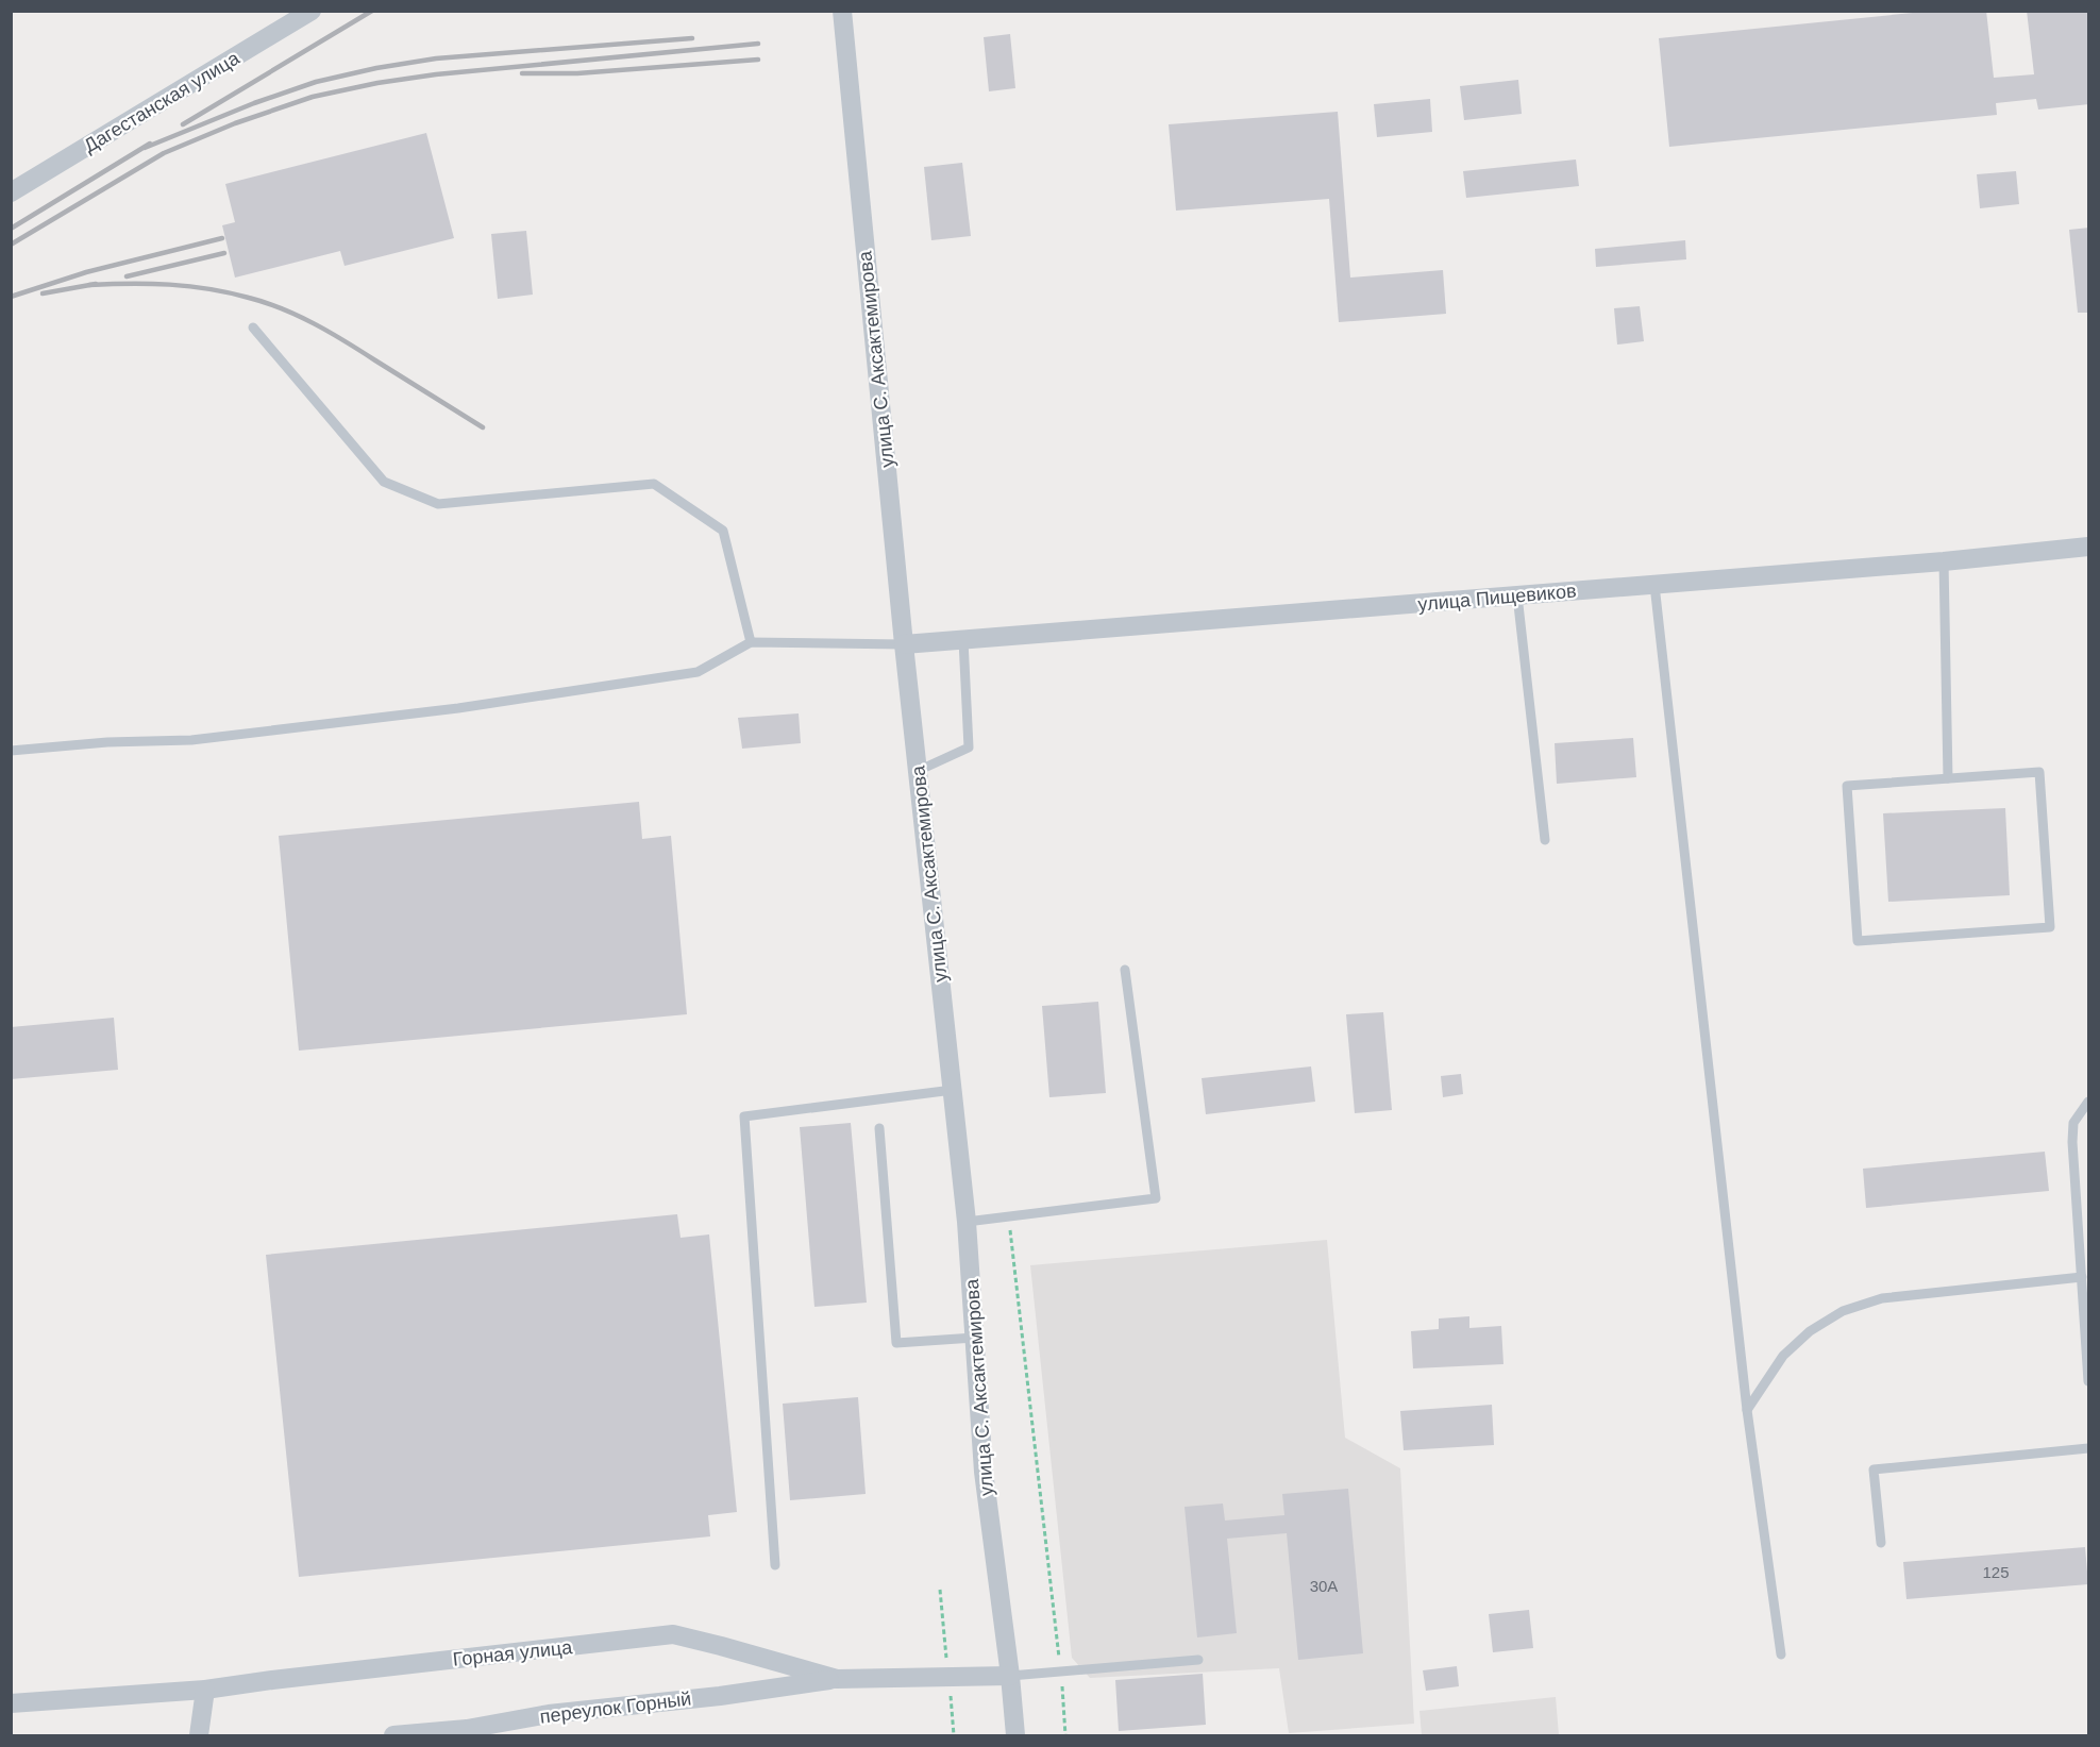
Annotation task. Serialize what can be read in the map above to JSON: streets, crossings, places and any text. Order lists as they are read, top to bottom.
{
  "streets": {
    "street": [
      "Дагестанская улица",
      "улица С. Аксактемирова",
      "улица Пищевиков",
      "Горная улица",
      "переулок Горный"
    ]
  },
  "crossings": [
    ["улица С. Аксактемирова", "улица Пищевиков"],
    ["улица С. Аксактемирова", "Горная улица"],
    ["Горная улица", "переулок Горный"]
  ],
  "house_numbers": ["125", "30А"]
}
